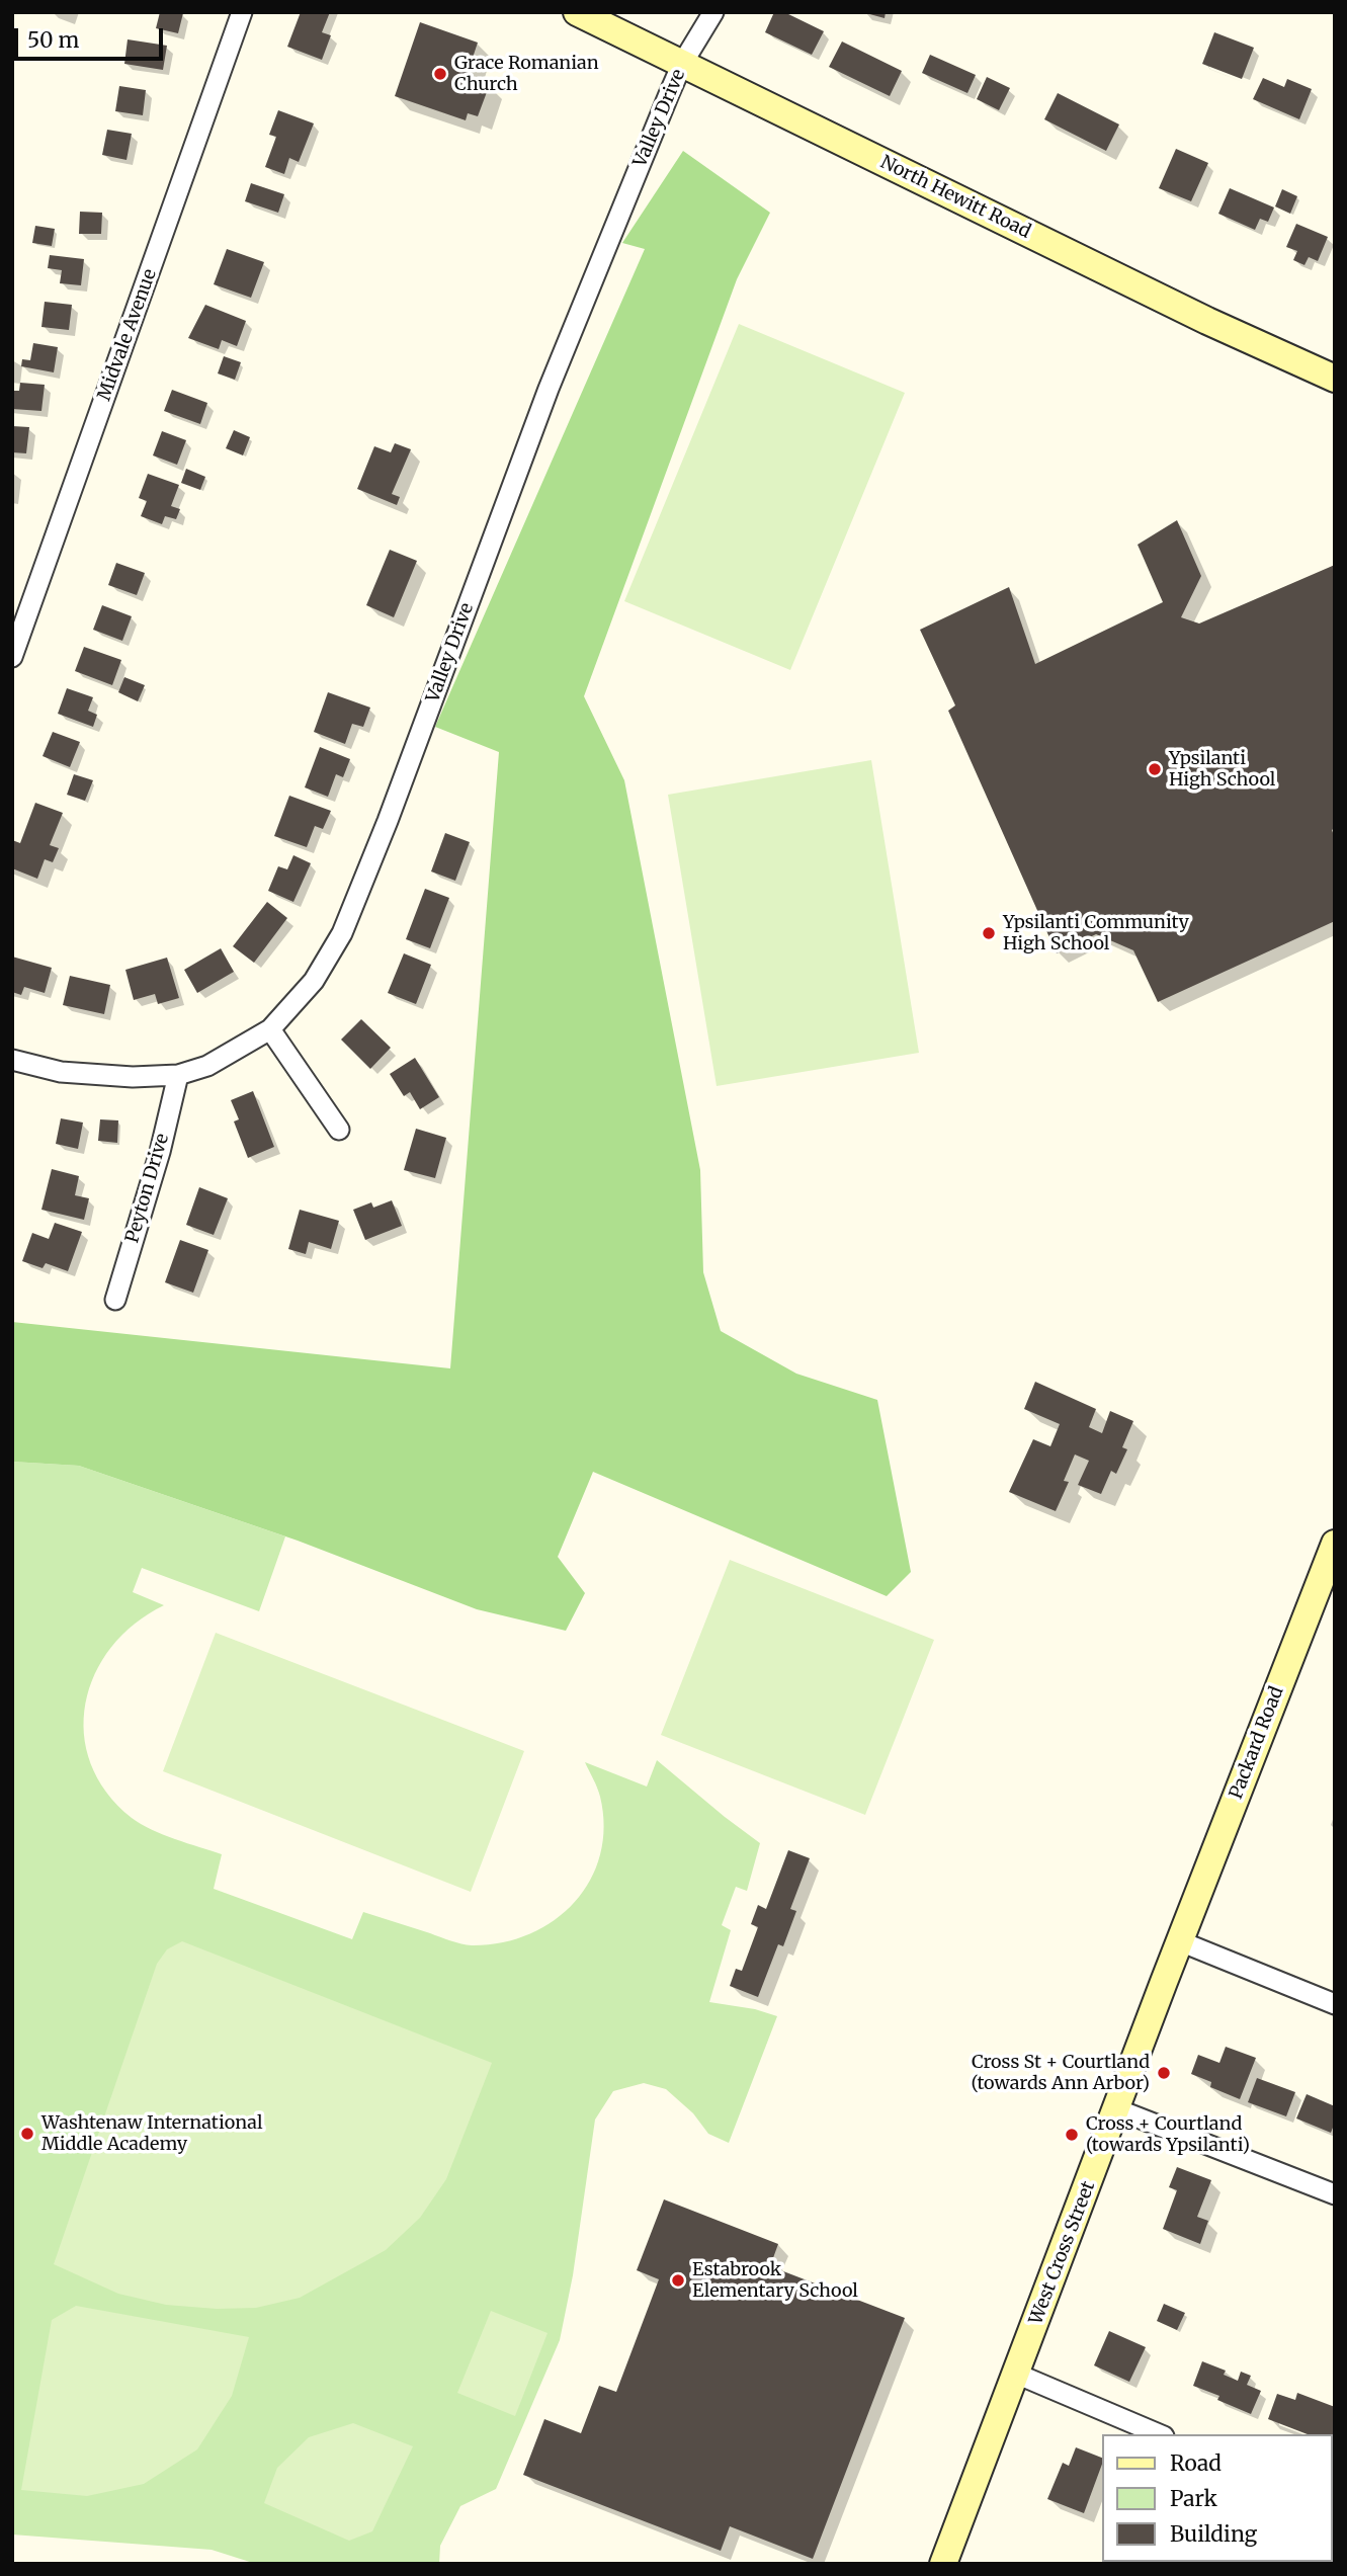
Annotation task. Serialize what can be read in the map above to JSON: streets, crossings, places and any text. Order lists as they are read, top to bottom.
{
  "streets": {
    "main road": ["North Hewitt Road", "Packard Road", "West Cross Street"],
    "street": ["Valley Drive", "Midvale Avenue", "Peyton Drive"]
  },
  "crossings": [
    ["Valley Drive", "North Hewitt Road"],
    ["Valley Drive", "Peyton Drive"],
    ["Packard Road", "West Cross Street"]
  ],
  "places": [
    "Grace Romanian Church",
    "Ypsilanti High School",
    "Ypsilanti Community High School",
    "Cross St + Courtland (towards Ann Arbor)",
    "Washtenaw International Middle Academy",
    "Cross + Courtland (towards Ypsilanti)",
    "Estabrook Elementary School"
  ],
  "legend": ["Road", "Park", "Building"],
  "scale_bar": "50 m"
}
